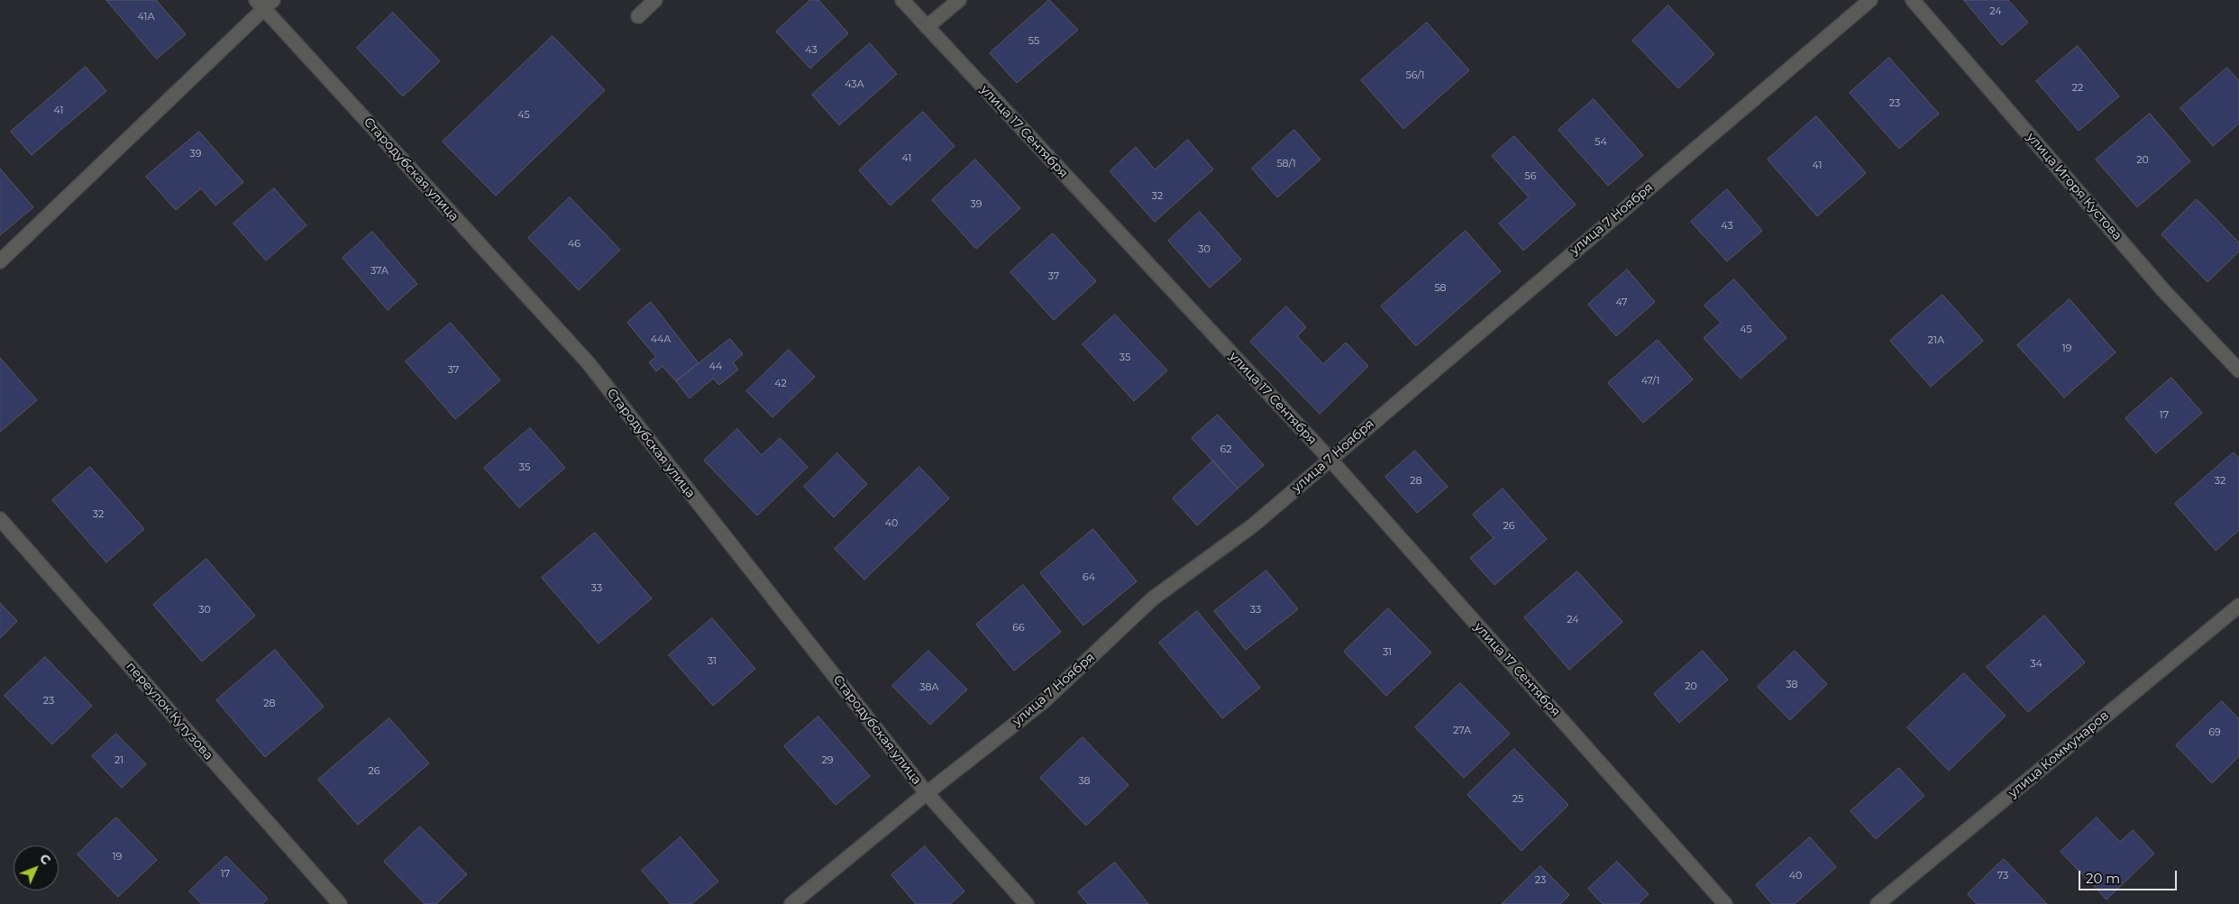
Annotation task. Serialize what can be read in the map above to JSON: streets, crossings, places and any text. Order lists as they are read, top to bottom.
{
  "streets": {
    "street": [
      "улица 17 Сентября",
      "Стародубская улица",
      "улица Игоря Кустова",
      "улица 7 Ноября",
      "переулок Кутузова",
      "улица Коммунаров"
    ]
  },
  "crossings": [
    ["улица 17 Сентября", "улица 7 Ноября"],
    ["Стародубская улица", "улица 7 Ноября"]
  ],
  "house_numbers": [
    "24",
    "41А",
    "55",
    "43",
    "56/1",
    "43А",
    "22",
    "23",
    "41",
    "45",
    "54",
    "39",
    "41",
    "20",
    "58/1",
    "41",
    "56",
    "32",
    "39",
    "43",
    "46",
    "30",
    "37А",
    "37",
    "58",
    "47",
    "45",
    "44А",
    "21А",
    "19",
    "35",
    "44",
    "37",
    "47/1",
    "42",
    "17",
    "62",
    "35",
    "28",
    "32",
    "32",
    "40",
    "26",
    "64",
    "33",
    "30",
    "33",
    "24",
    "66",
    "31",
    "31",
    "34",
    "38",
    "20",
    "38А",
    "23",
    "28",
    "27А",
    "69",
    "21",
    "29",
    "26",
    "38",
    "25",
    "19",
    "17",
    "40",
    "73",
    "23"
  ],
  "scale_bar": "20 m",
  "north": "top right"
}
